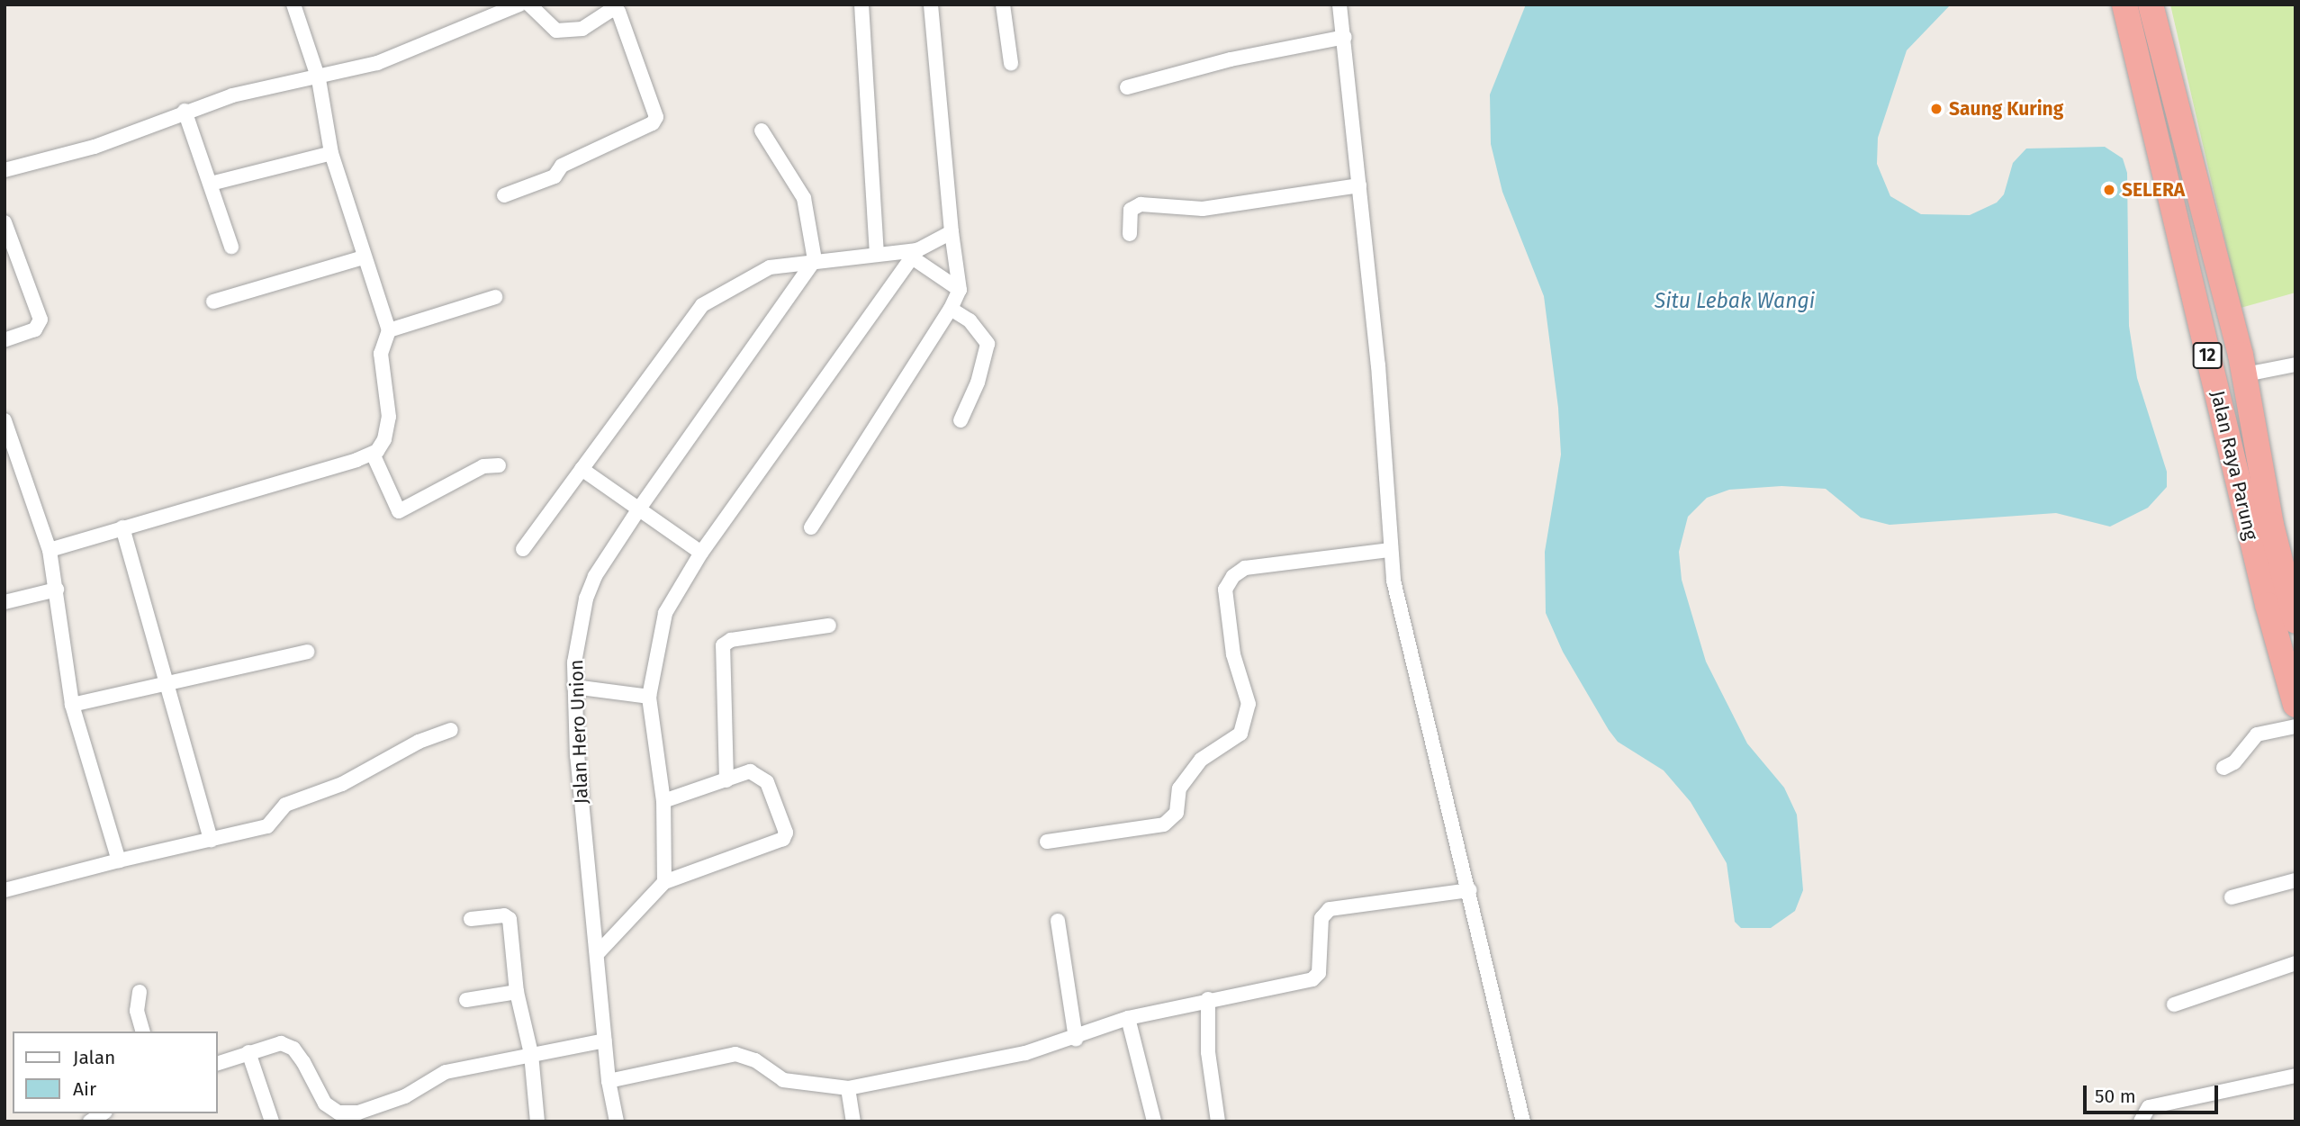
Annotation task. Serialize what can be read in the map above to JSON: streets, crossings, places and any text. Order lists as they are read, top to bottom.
{
  "streets": {
    "highway": ["12", "Jalan Raya Parung"],
    "street": ["Jalan Hero Union"]
  },
  "water": ["Situ Lebak Wangi"],
  "places": ["Saung Kuring", "SELERA"],
  "legend": ["Jalan", "Air"],
  "scale_bar": "50 m"
}
